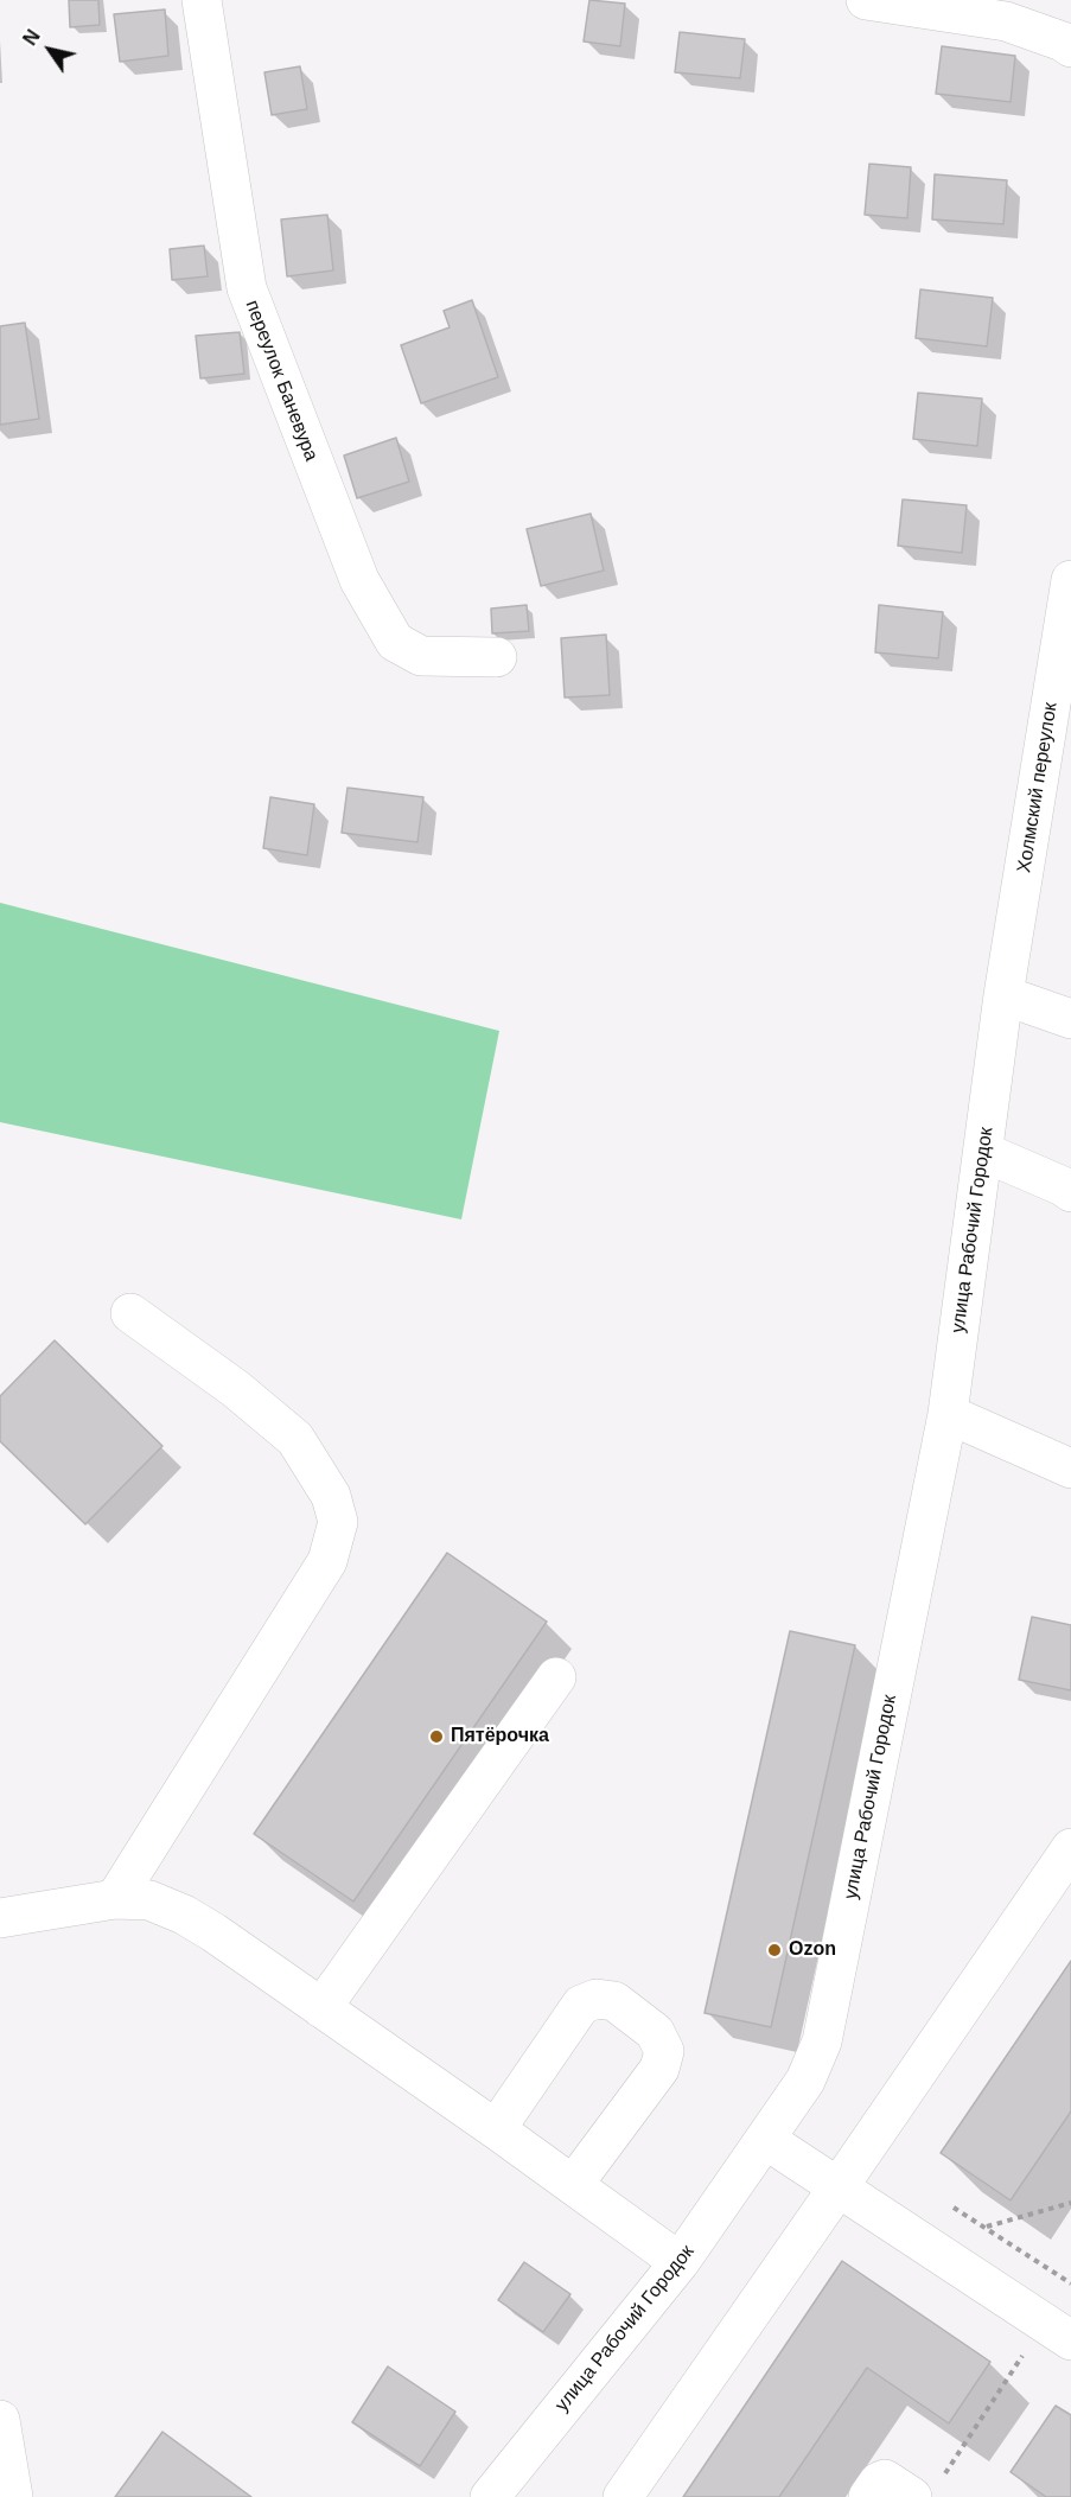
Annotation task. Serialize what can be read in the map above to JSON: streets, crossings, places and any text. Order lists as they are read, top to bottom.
{
  "streets": {
    "street": ["переулок Баневура", "Холмский переулок", "улица Рабочий Городок"]
  },
  "crossings": [
    ["Холмский переулок", "улица Рабочий Городок"]
  ],
  "places": ["Пятёрочка", "Ozon"],
  "north": "top left"
}
